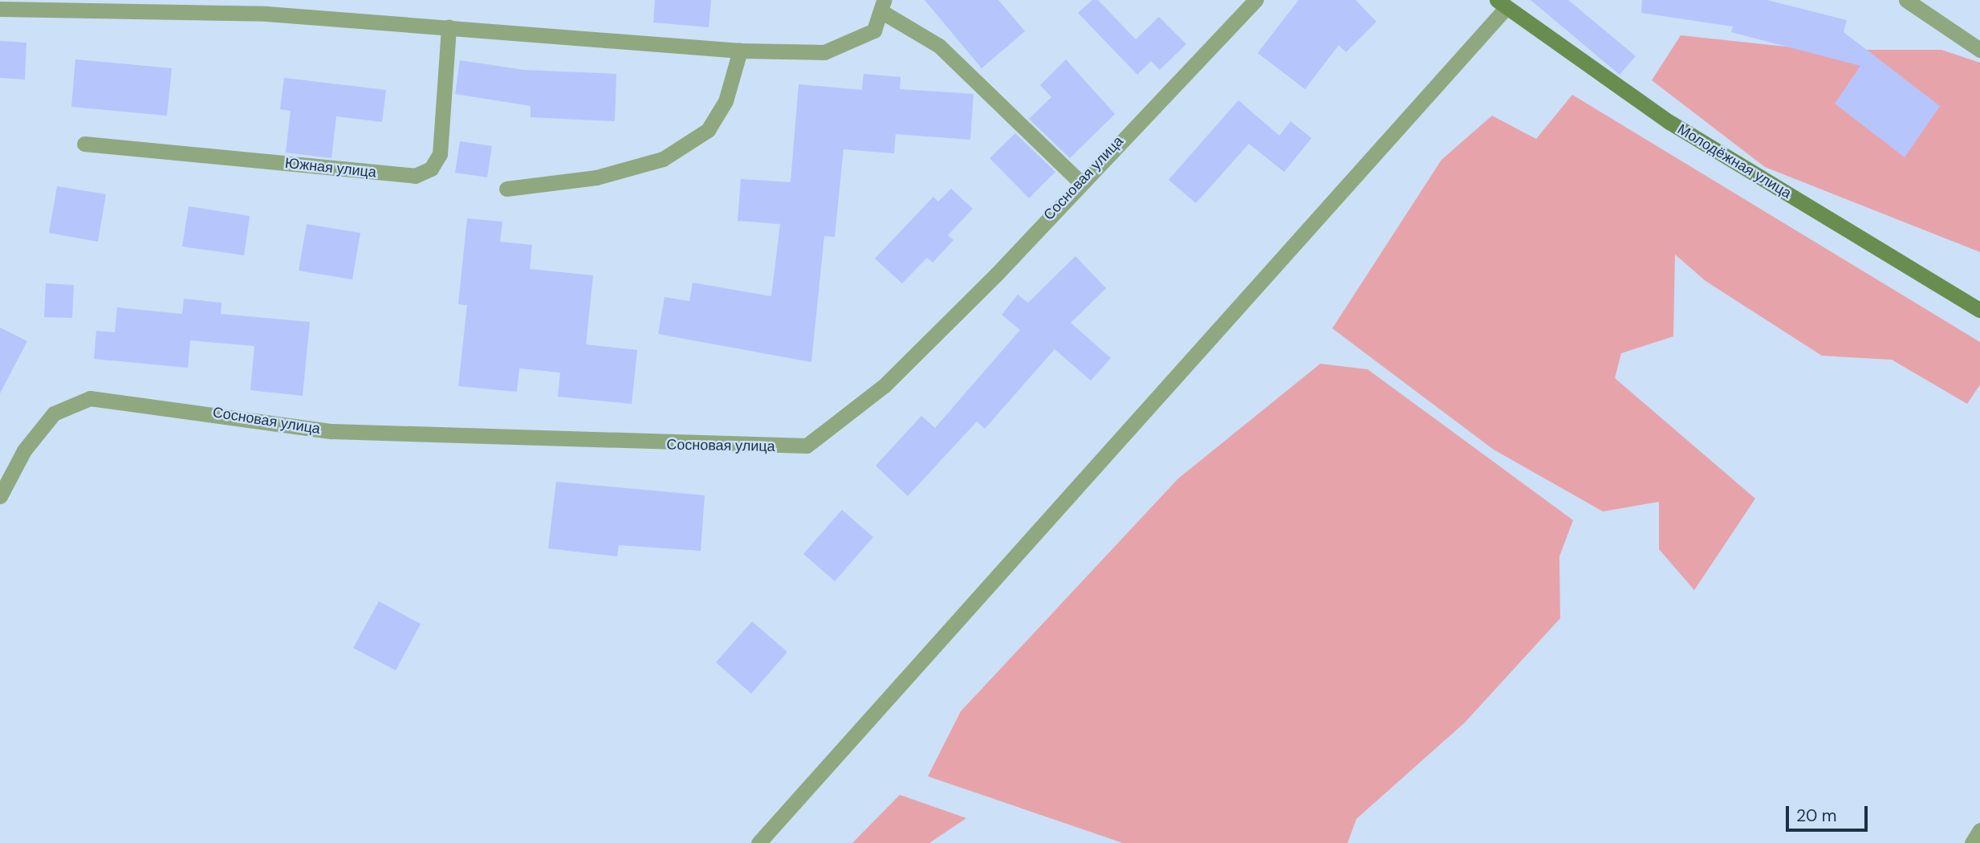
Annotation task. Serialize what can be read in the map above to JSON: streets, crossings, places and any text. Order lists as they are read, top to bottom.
{
  "streets": {
    "main road": ["Молодёжная улица"],
    "street": ["Южная улица", "Сосновая улица"]
  },
  "scale_bar": "20 m"
}
